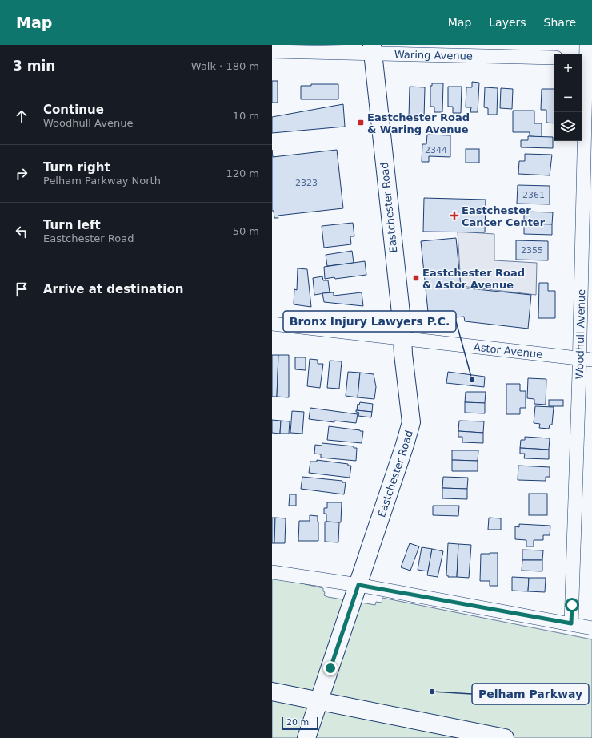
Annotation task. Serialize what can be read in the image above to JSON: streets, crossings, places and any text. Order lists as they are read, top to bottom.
{
  "streets": {
    "main road": ["Eastchester Road"],
    "street": ["Waring Avenue", "Woodhull Avenue", "Astor Avenue"]
  },
  "crossings": [
    ["Waring Avenue", "Eastchester Road"],
    ["Eastchester Road", "Astor Avenue"],
    ["Woodhull Avenue", "Astor Avenue"]
  ],
  "places": {
    "transit": ["Eastchester Road & Waring Avenue", "Eastchester Road & Astor Avenue"],
    "health": ["Eastchester Cancer Center"],
    "other": ["Bronx Injury Lawyers P.C.", "Pelham Parkway"]
  },
  "house_numbers": [
    "2344",
    "2323",
    "2361",
    "2355"
  ],
  "scale_bar": "20 m",
  "page": {
    "header": "Map",
    "nav": ["Map", "Layers", "Share"],
    "heading": ["3 min", "Walk · 180 m"],
    "map_buttons": ["+", "−"],
    "list": [
      ["Continue", "Woodhull Avenue", "10 m"],
      ["Turn right", "Pelham Parkway North", "120 m"],
      ["Turn left", "Eastchester Road", "50 m"],
      "Arrive at destination"
    ],
    "scale": "20 m"
  }
}
